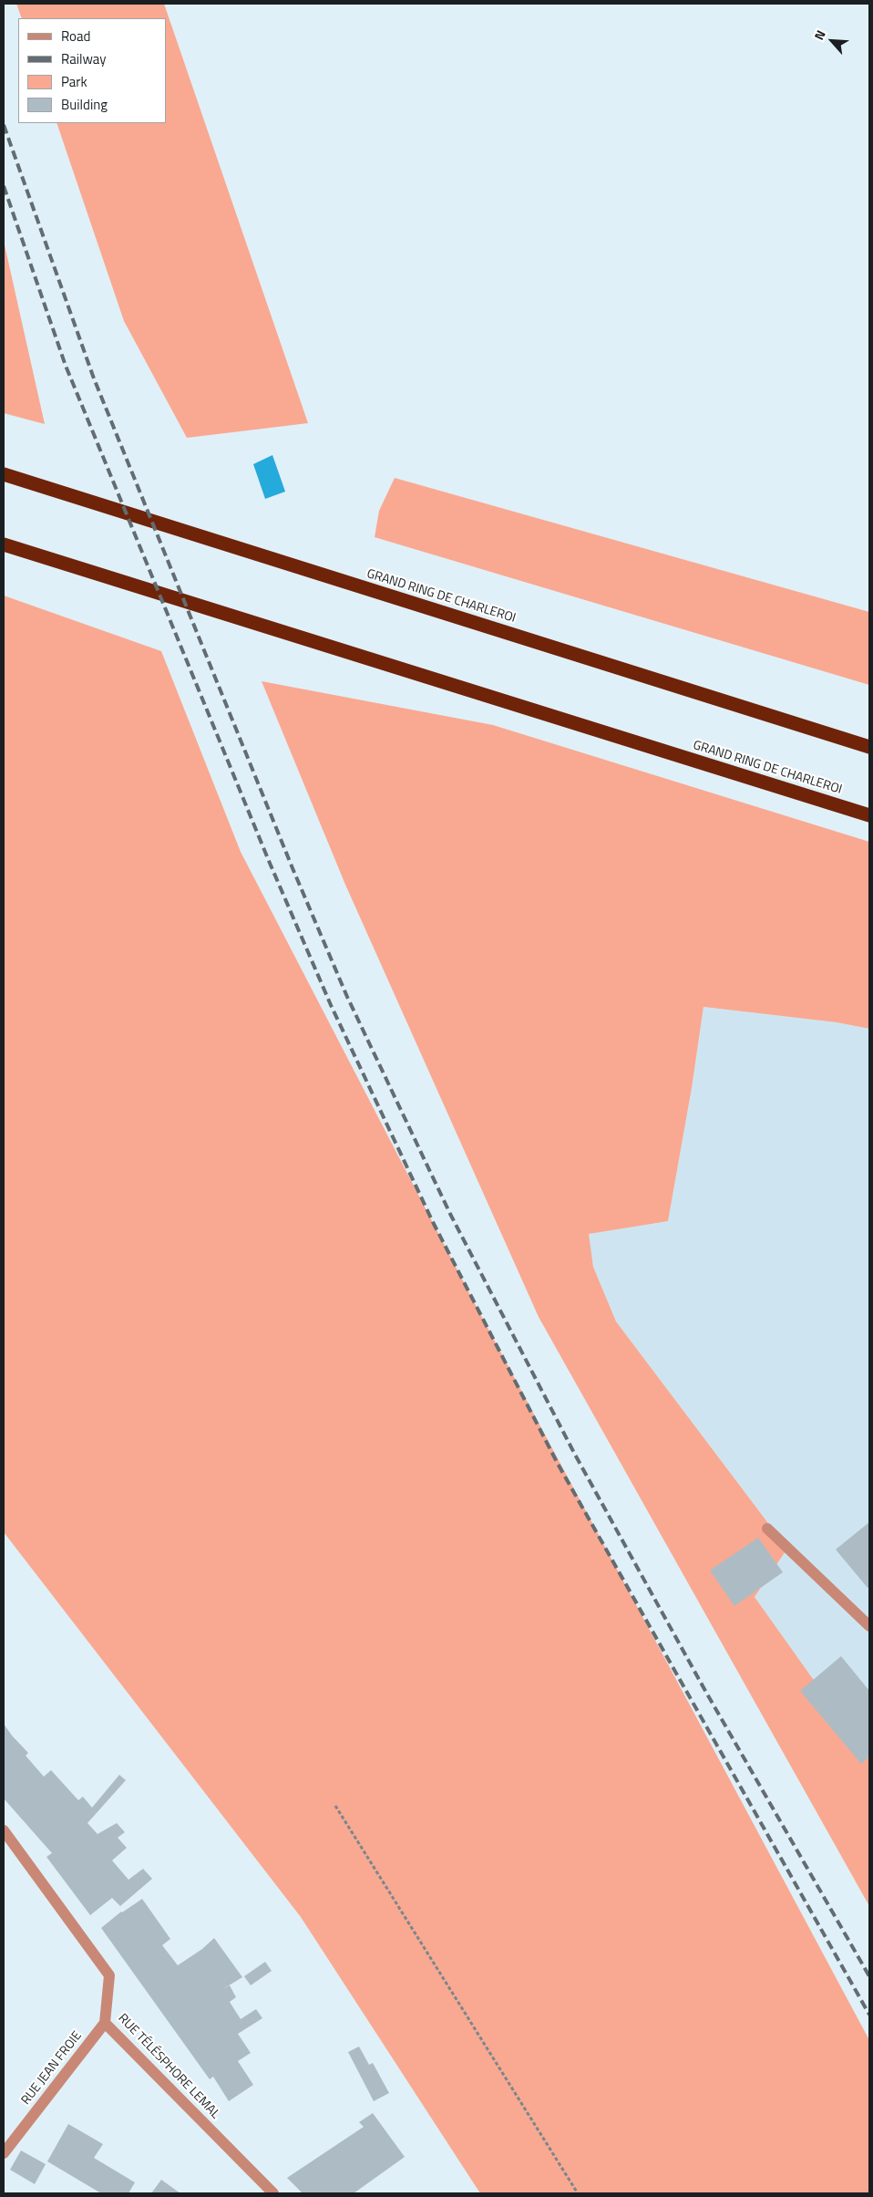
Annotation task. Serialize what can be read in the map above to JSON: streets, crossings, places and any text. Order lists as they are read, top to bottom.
{
  "streets": {
    "highway": ["GRAND RING DE CHARLEROI"],
    "street": ["RUE TÉLÉSPHORE LEMAL", "RUE JEAN FROIE"]
  },
  "crossings": [
    ["RUE TÉLÉSPHORE LEMAL", "RUE JEAN FROIE"]
  ],
  "legend": [
    "Road",
    "Railway",
    "Park",
    "Building"
  ],
  "north": "top left"
}
